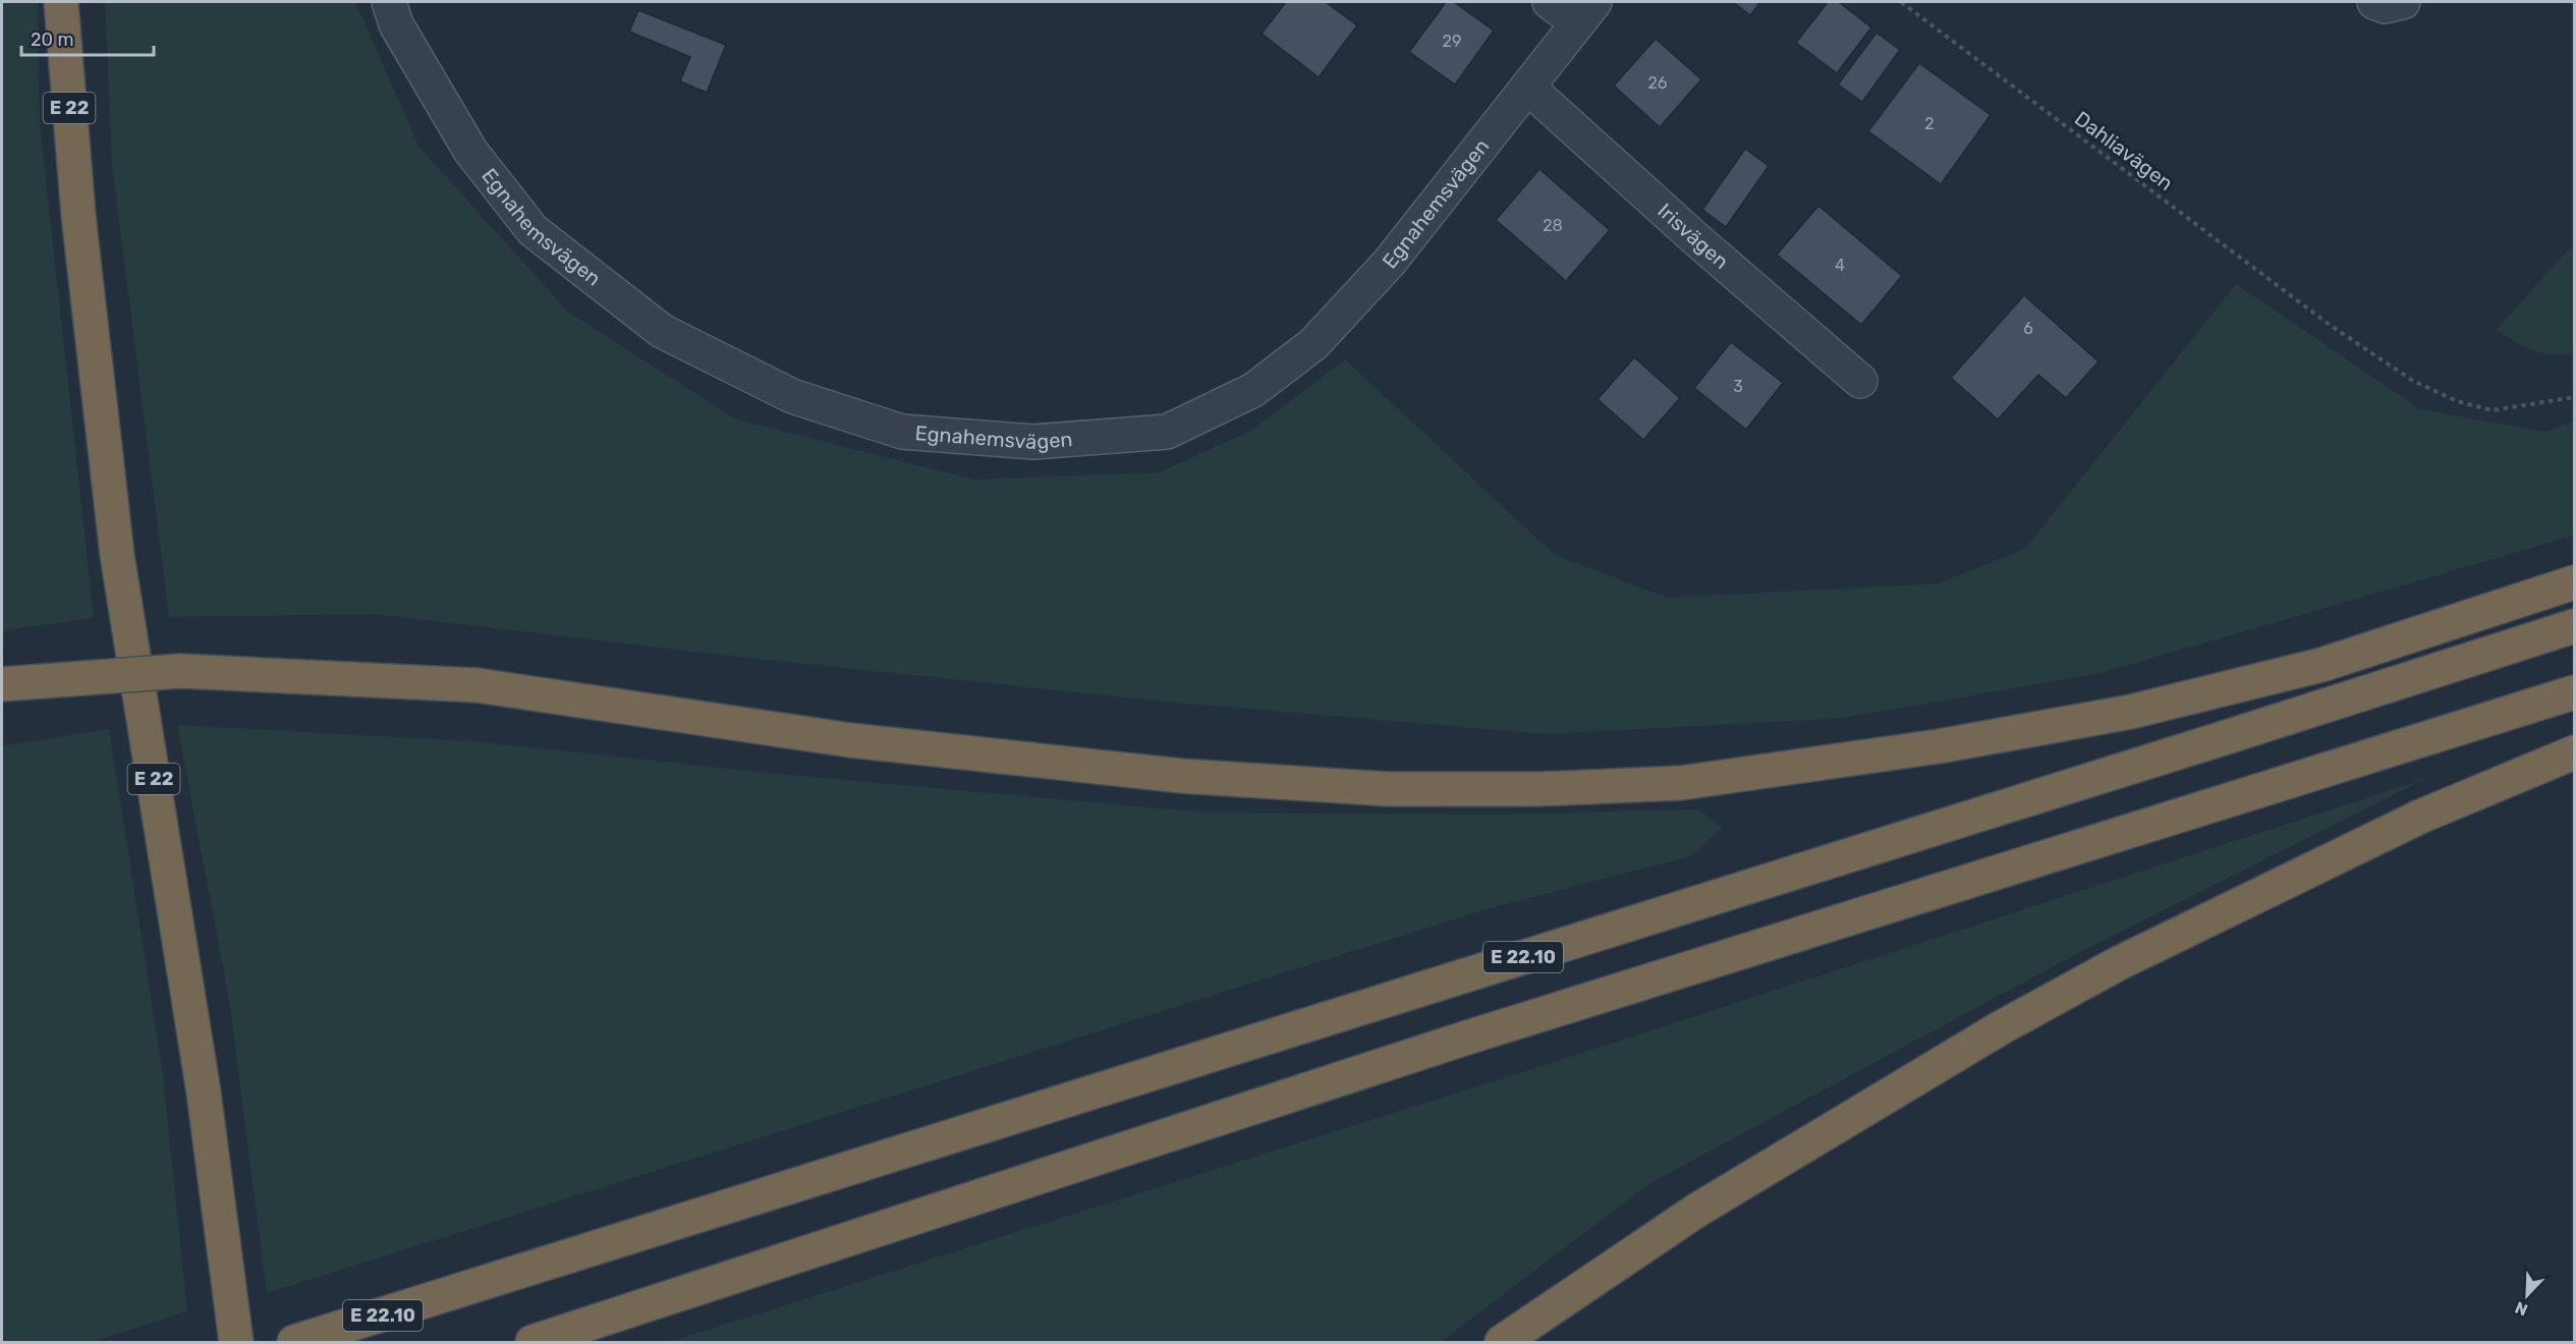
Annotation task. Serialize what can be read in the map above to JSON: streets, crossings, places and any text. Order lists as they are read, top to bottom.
{
  "streets": {
    "highway": ["E 22", "E 22.10"],
    "street": ["Egnahemsvägen", "Irisvägen"],
    "path": ["Dahliavägen"]
  },
  "crossings": [
    ["Egnahemsvägen", "Irisvägen"]
  ],
  "house_numbers": [
    "29",
    "26",
    "2",
    "28",
    "4",
    "6",
    "3"
  ],
  "scale_bar": "20 m",
  "north": "bottom left"
}
